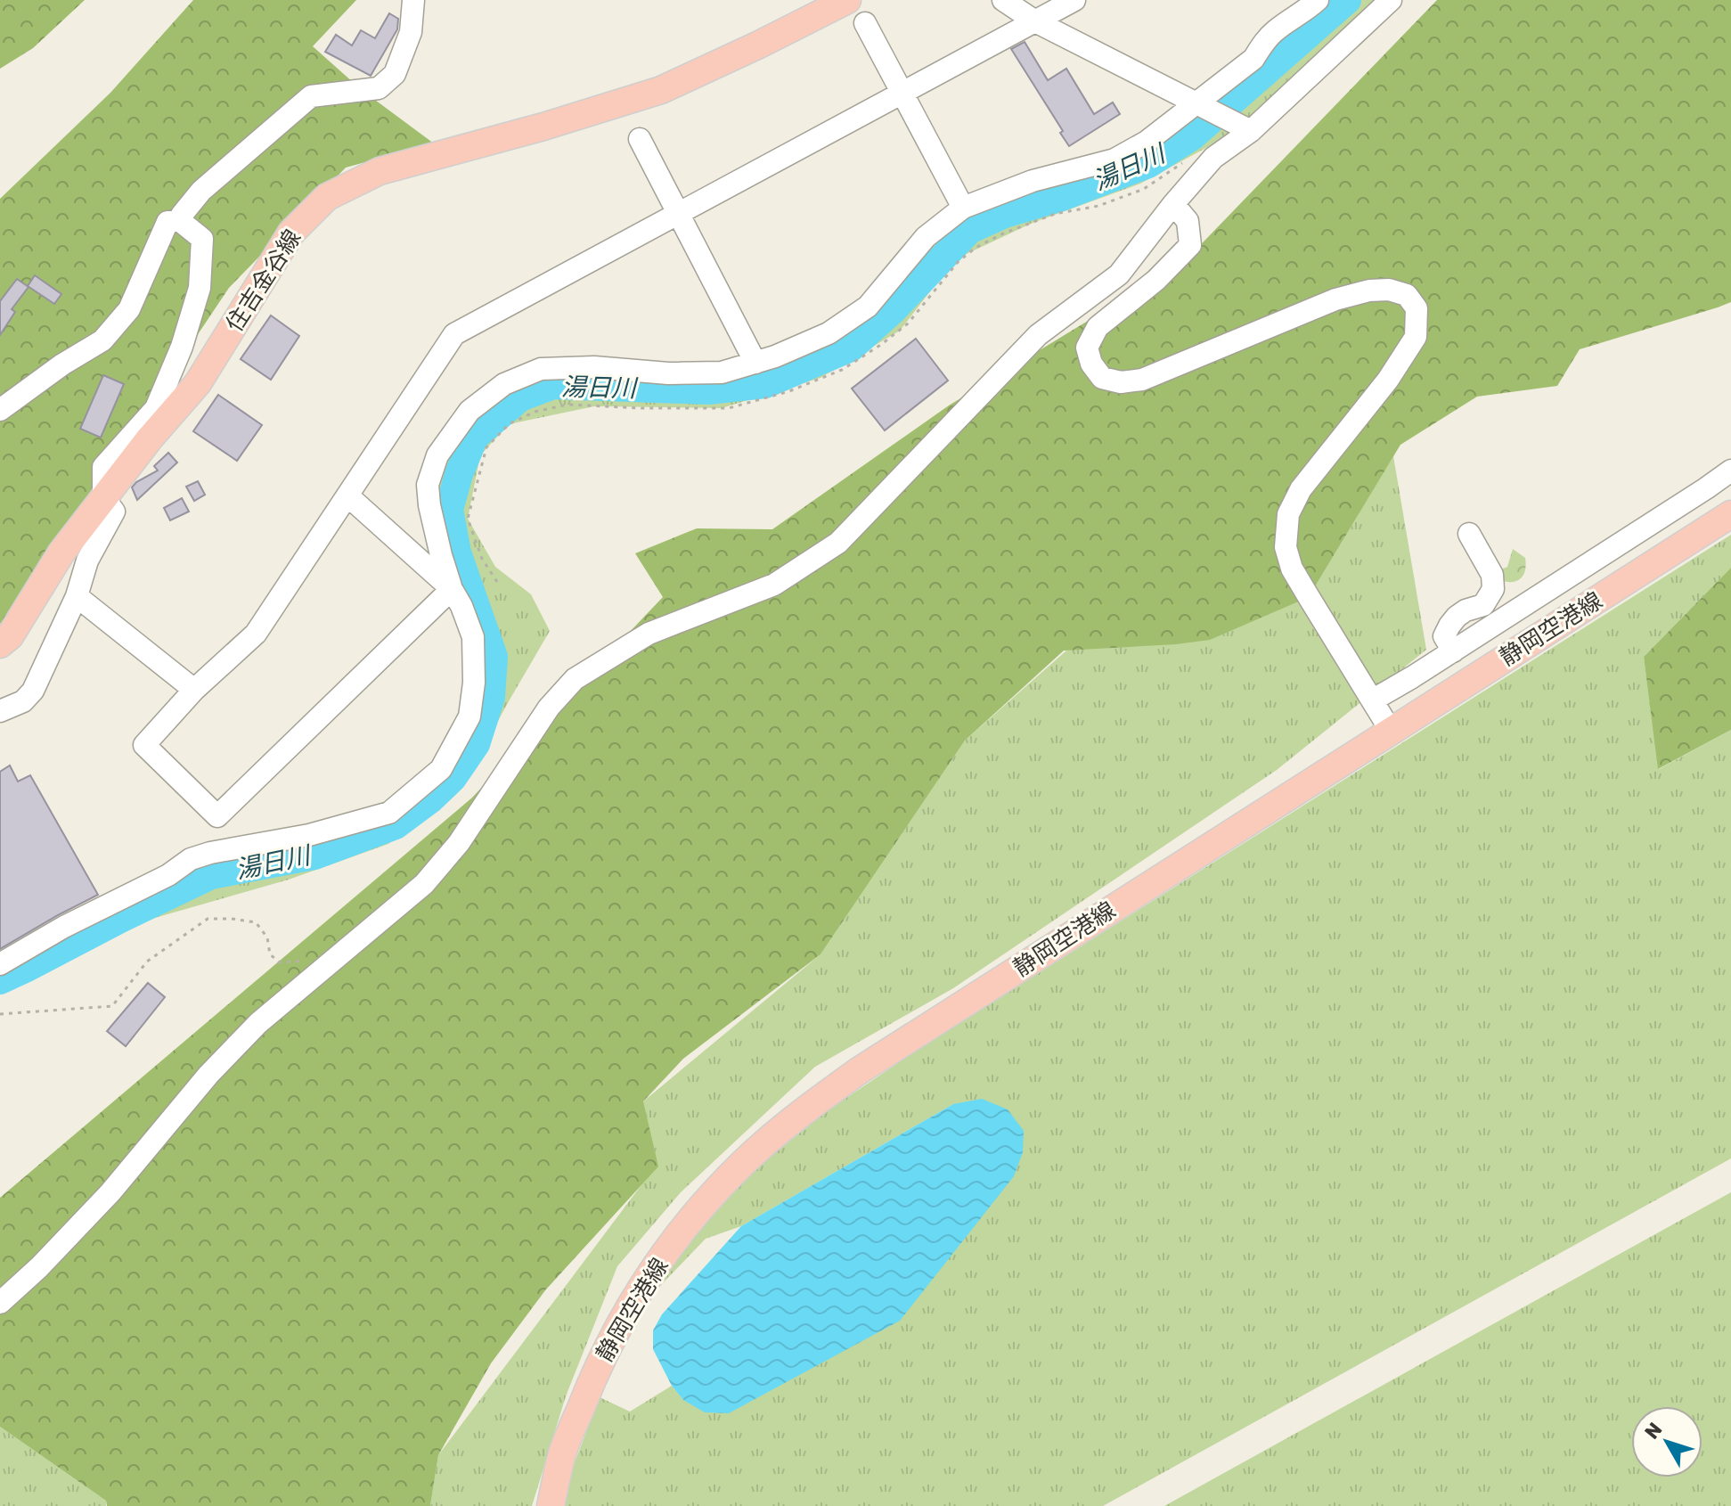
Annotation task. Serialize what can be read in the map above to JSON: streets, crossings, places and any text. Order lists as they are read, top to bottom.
{
  "streets": {
    "main road": ["住吉金谷線", "静岡空港線"]
  },
  "water": ["湯日川"],
  "north": "top left"
}
